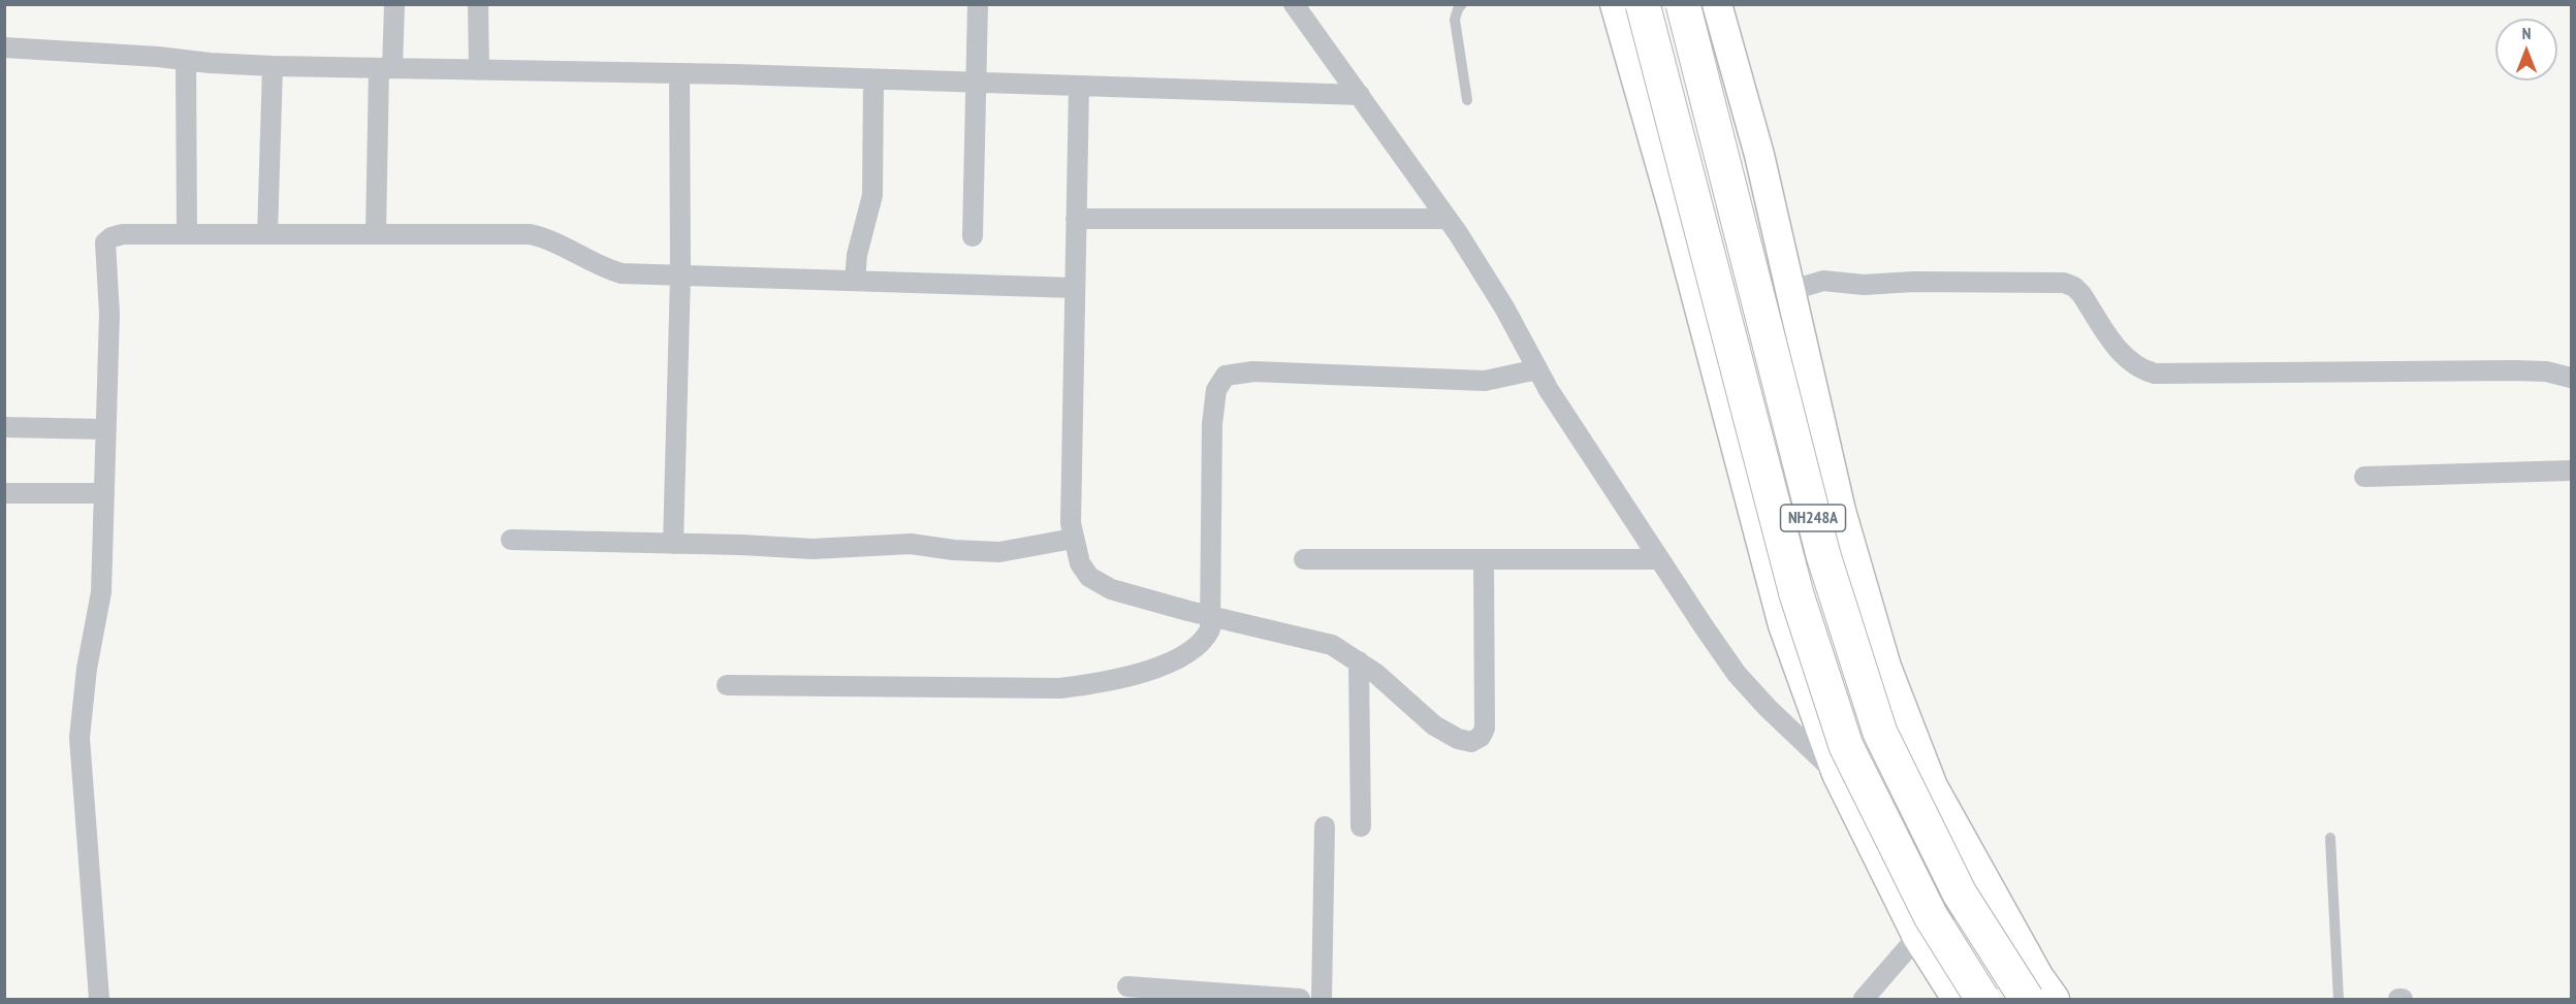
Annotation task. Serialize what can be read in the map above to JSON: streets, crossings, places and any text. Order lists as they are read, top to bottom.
{
  "streets": {
    "highway": ["NH248A"]
  },
  "north": "top"
}
